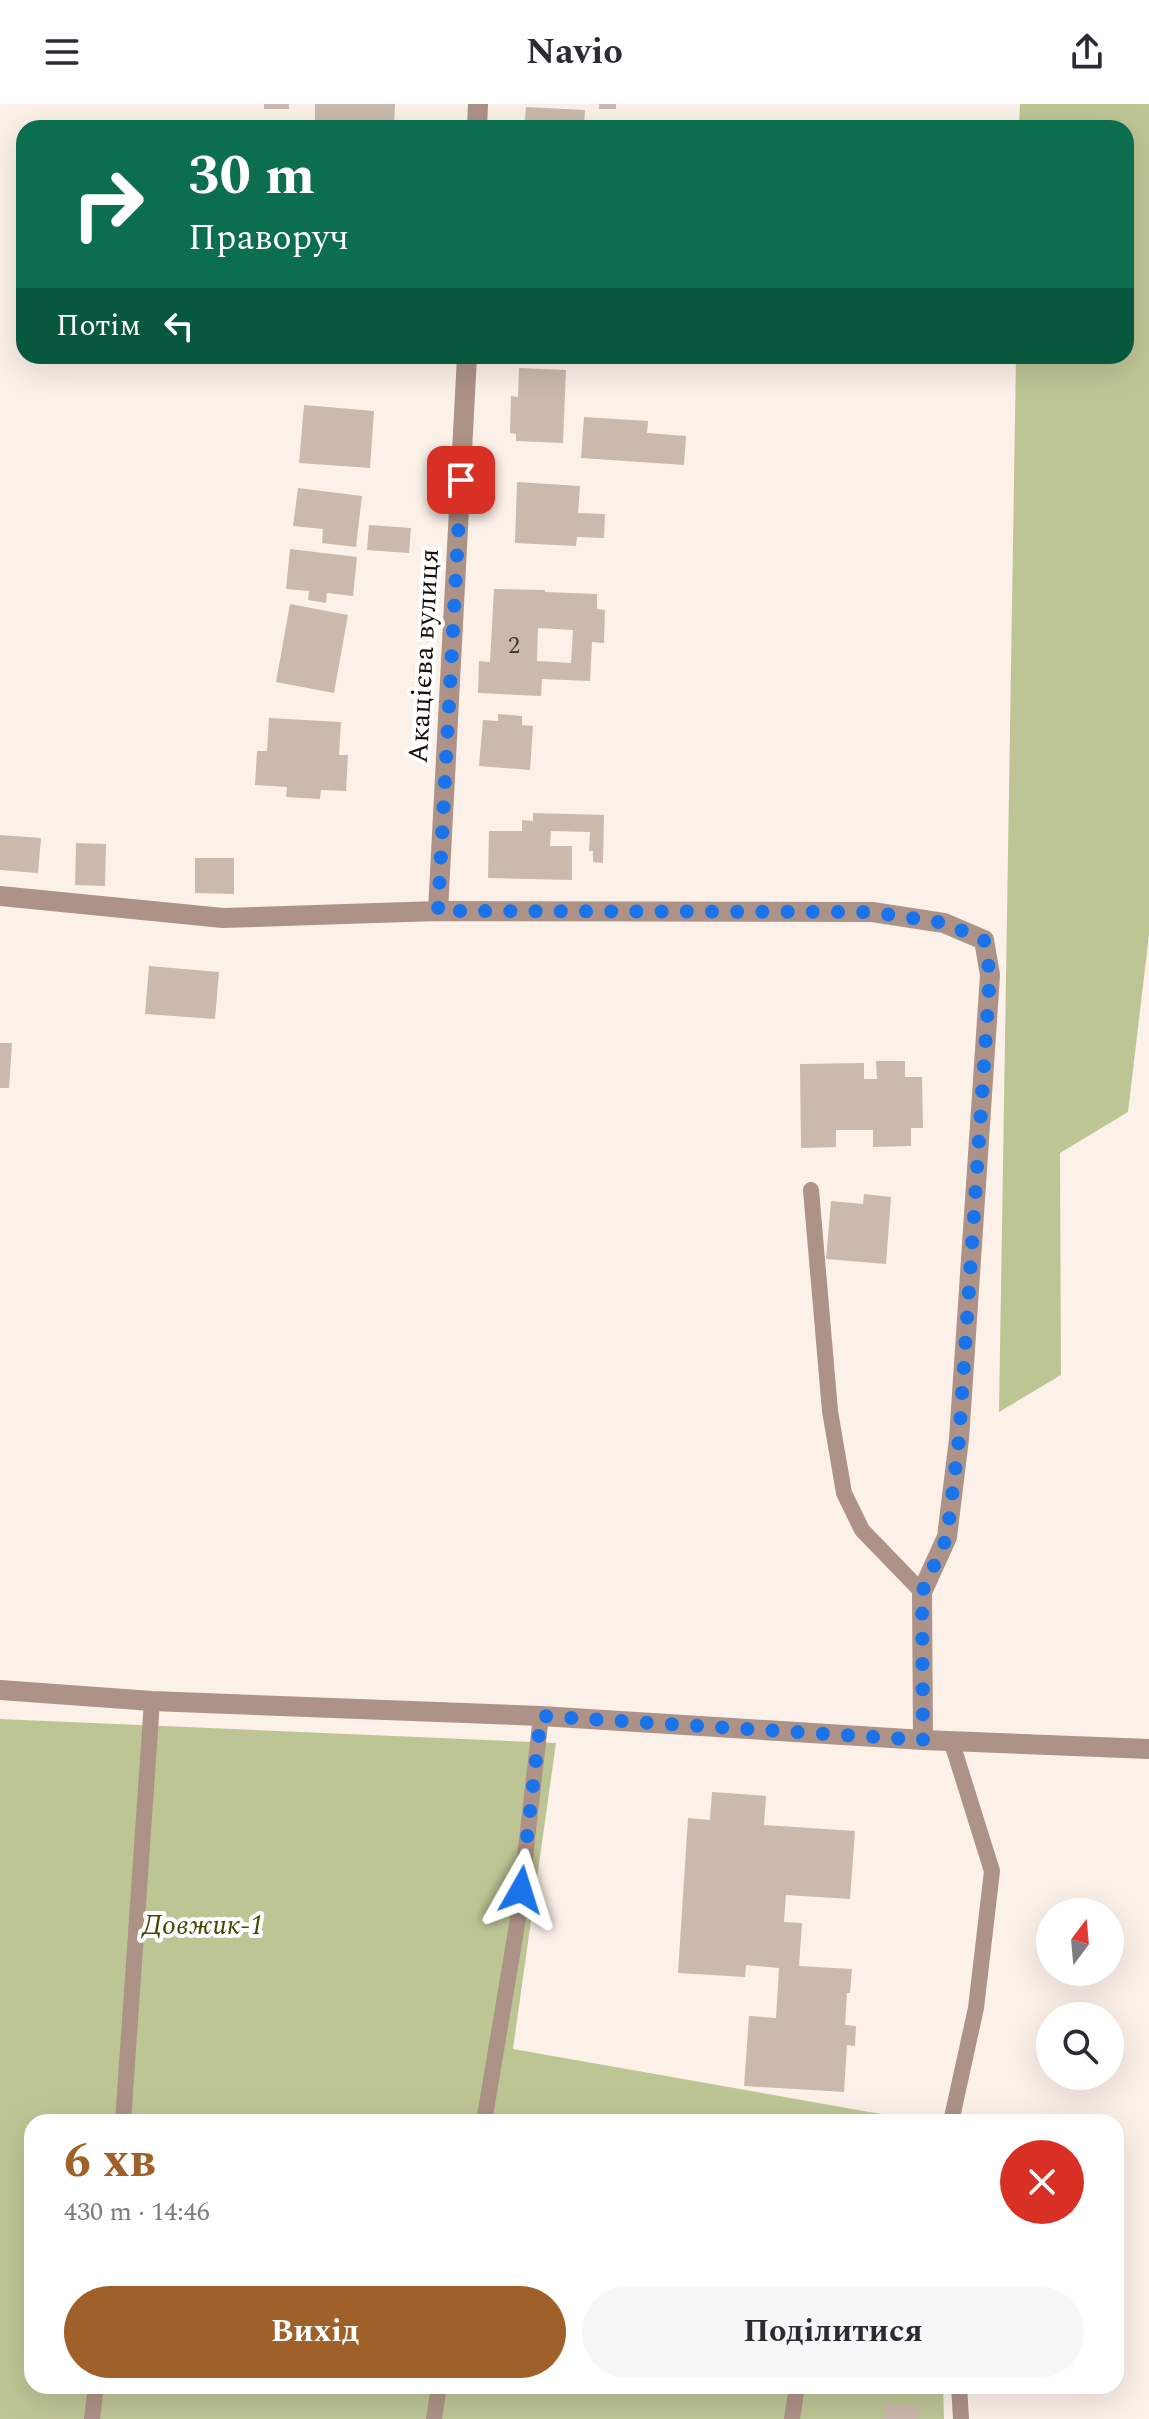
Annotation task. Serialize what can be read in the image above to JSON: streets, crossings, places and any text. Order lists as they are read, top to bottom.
{
  "streets": {
    "street": ["Акацієва вулиця"]
  },
  "parks": ["Довжик-1"],
  "house_numbers": ["2"],
  "north": "top",
  "page": {
    "header": "Navio",
    "turn": ["30 m", "Праворуч"],
    "then": "Потім",
    "heading": ["6 хв", "430 m · 14:46"],
    "buttons": ["Вихід", "Поділитися"]
  }
}
